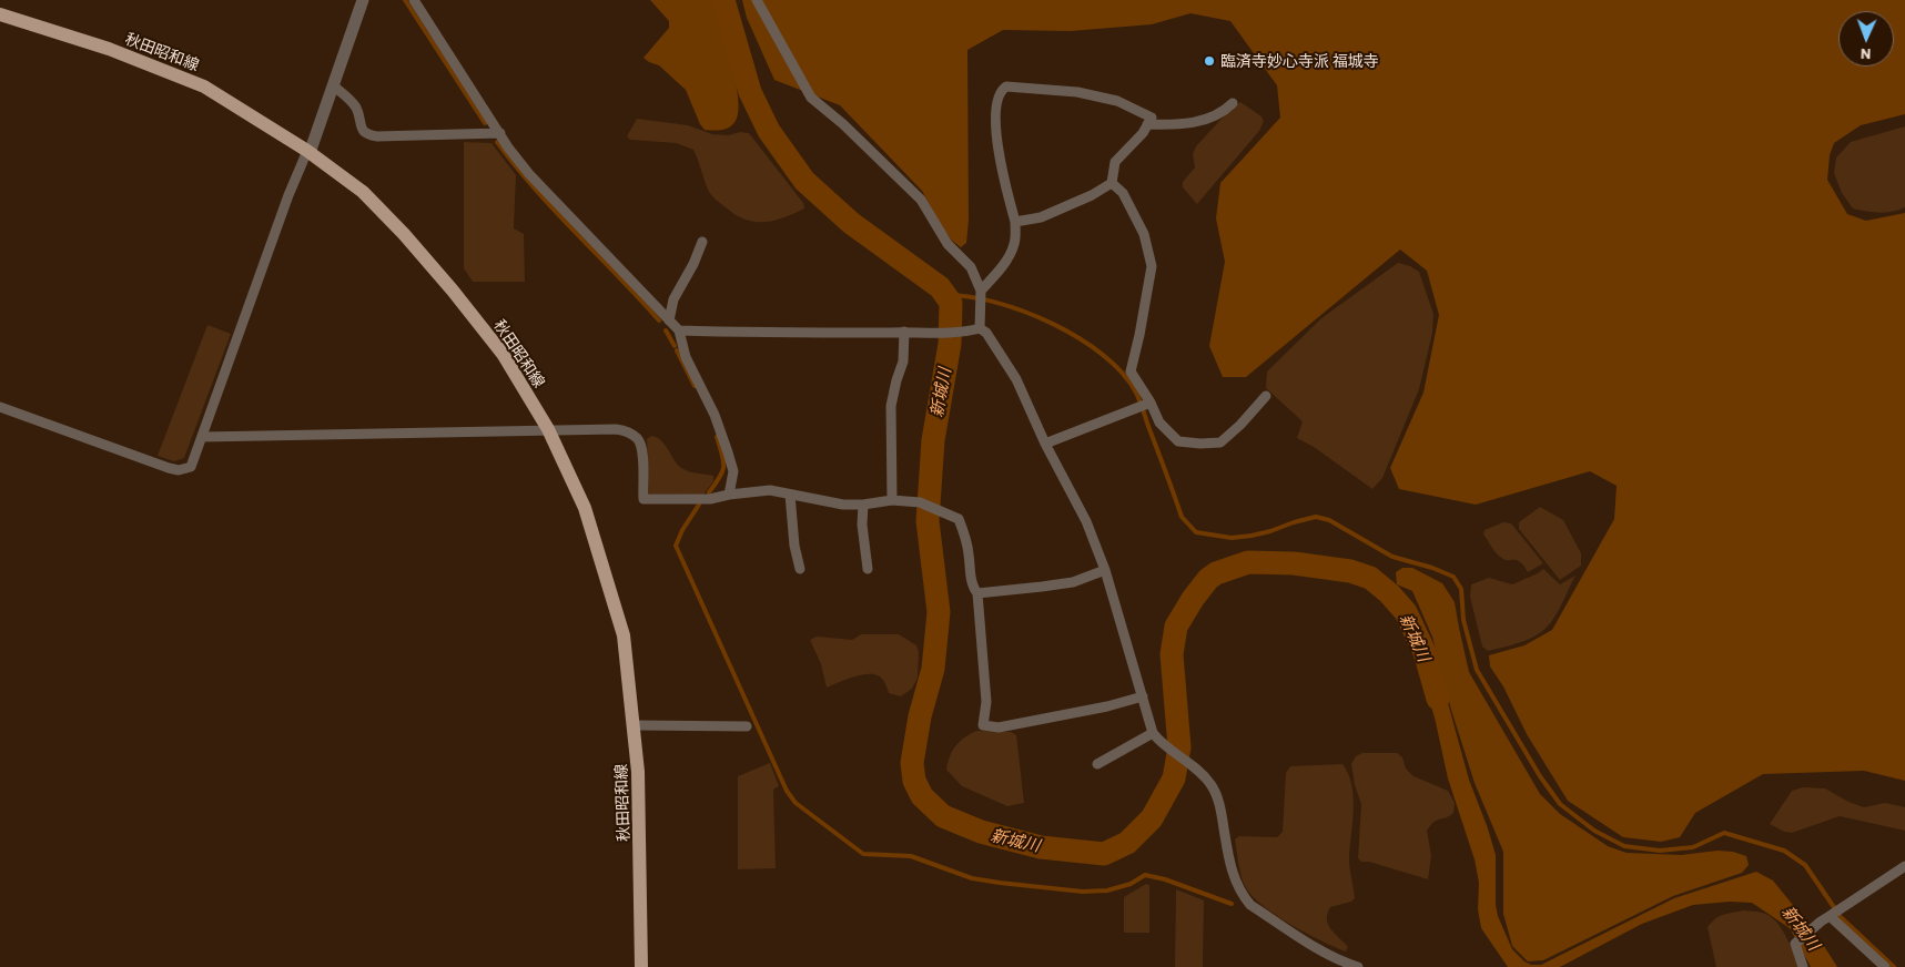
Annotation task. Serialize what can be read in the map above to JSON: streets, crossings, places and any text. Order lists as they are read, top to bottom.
{
  "streets": {
    "main road": ["秋田昭和線"]
  },
  "water": ["新城川"],
  "places": ["臨済寺妙心寺派 福城寺"],
  "north": "bottom"
}
